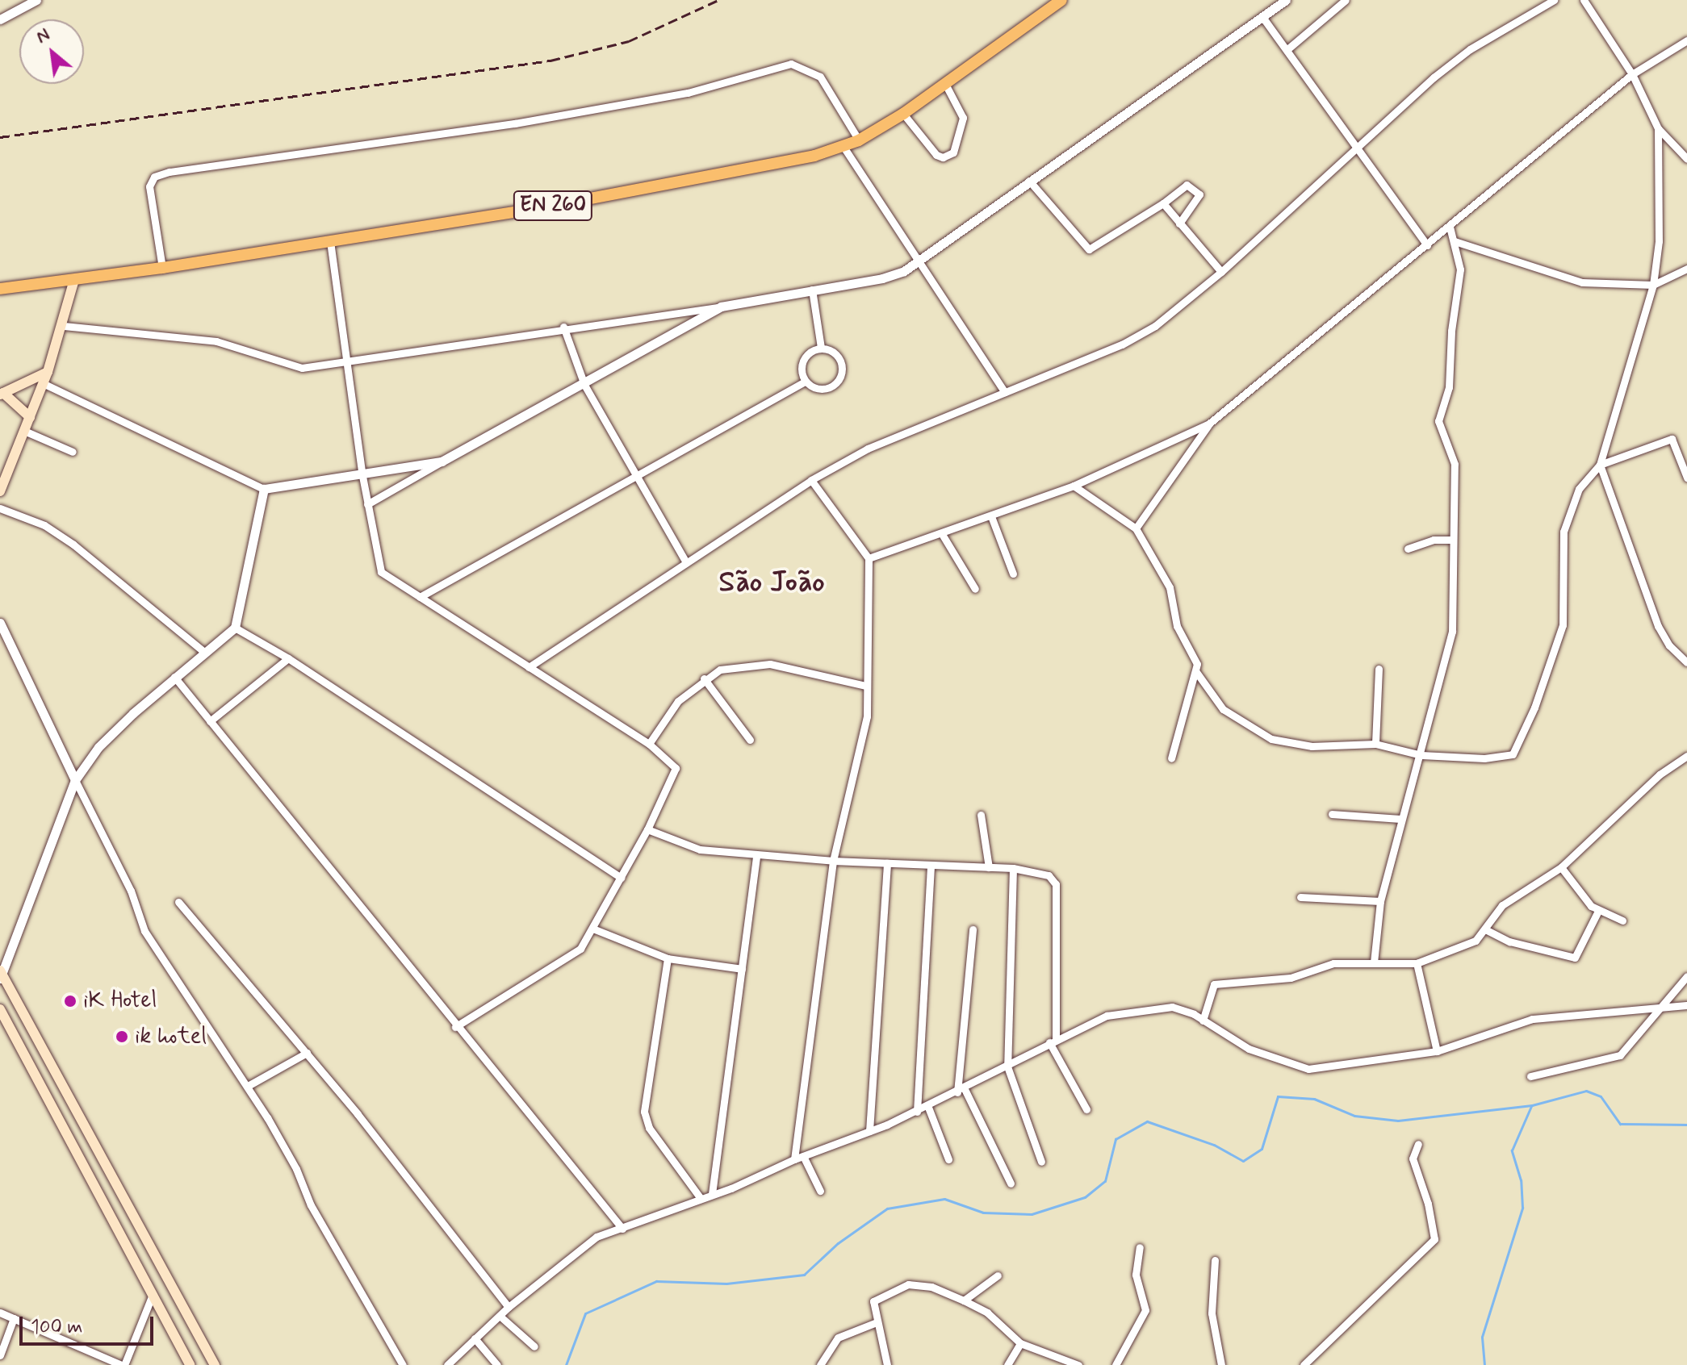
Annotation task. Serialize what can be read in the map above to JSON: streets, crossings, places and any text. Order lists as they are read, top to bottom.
{
  "streets": {
    "main road": ["EN 260"]
  },
  "districts": ["São João"],
  "places": ["iK Hotel", "ik hotel"],
  "scale_bar": "100 m",
  "north": "top left"
}
